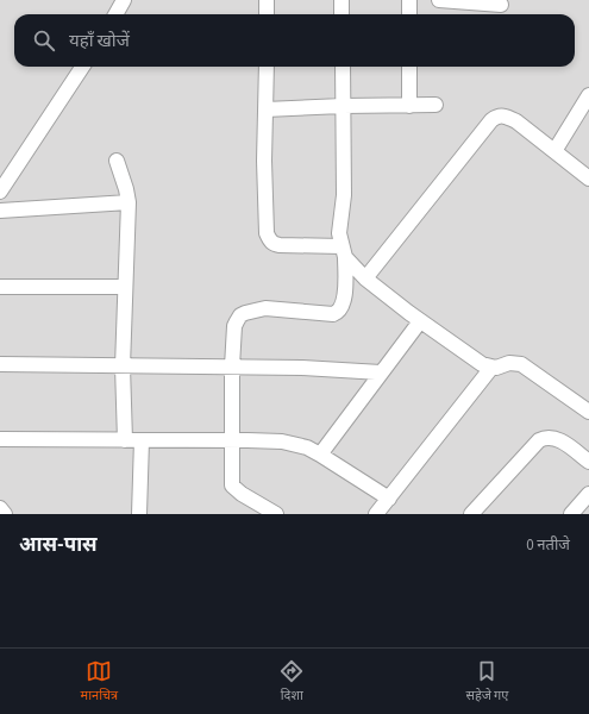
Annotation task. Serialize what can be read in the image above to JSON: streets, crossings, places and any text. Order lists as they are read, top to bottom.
{
  "page": {
    "search": "यहाँ खोजें",
    "heading": ["आस-पास", "0 नतीजे"],
    "nav": ["मानचित्र", "दिशा", "सहेजे गए"]
  }
}
